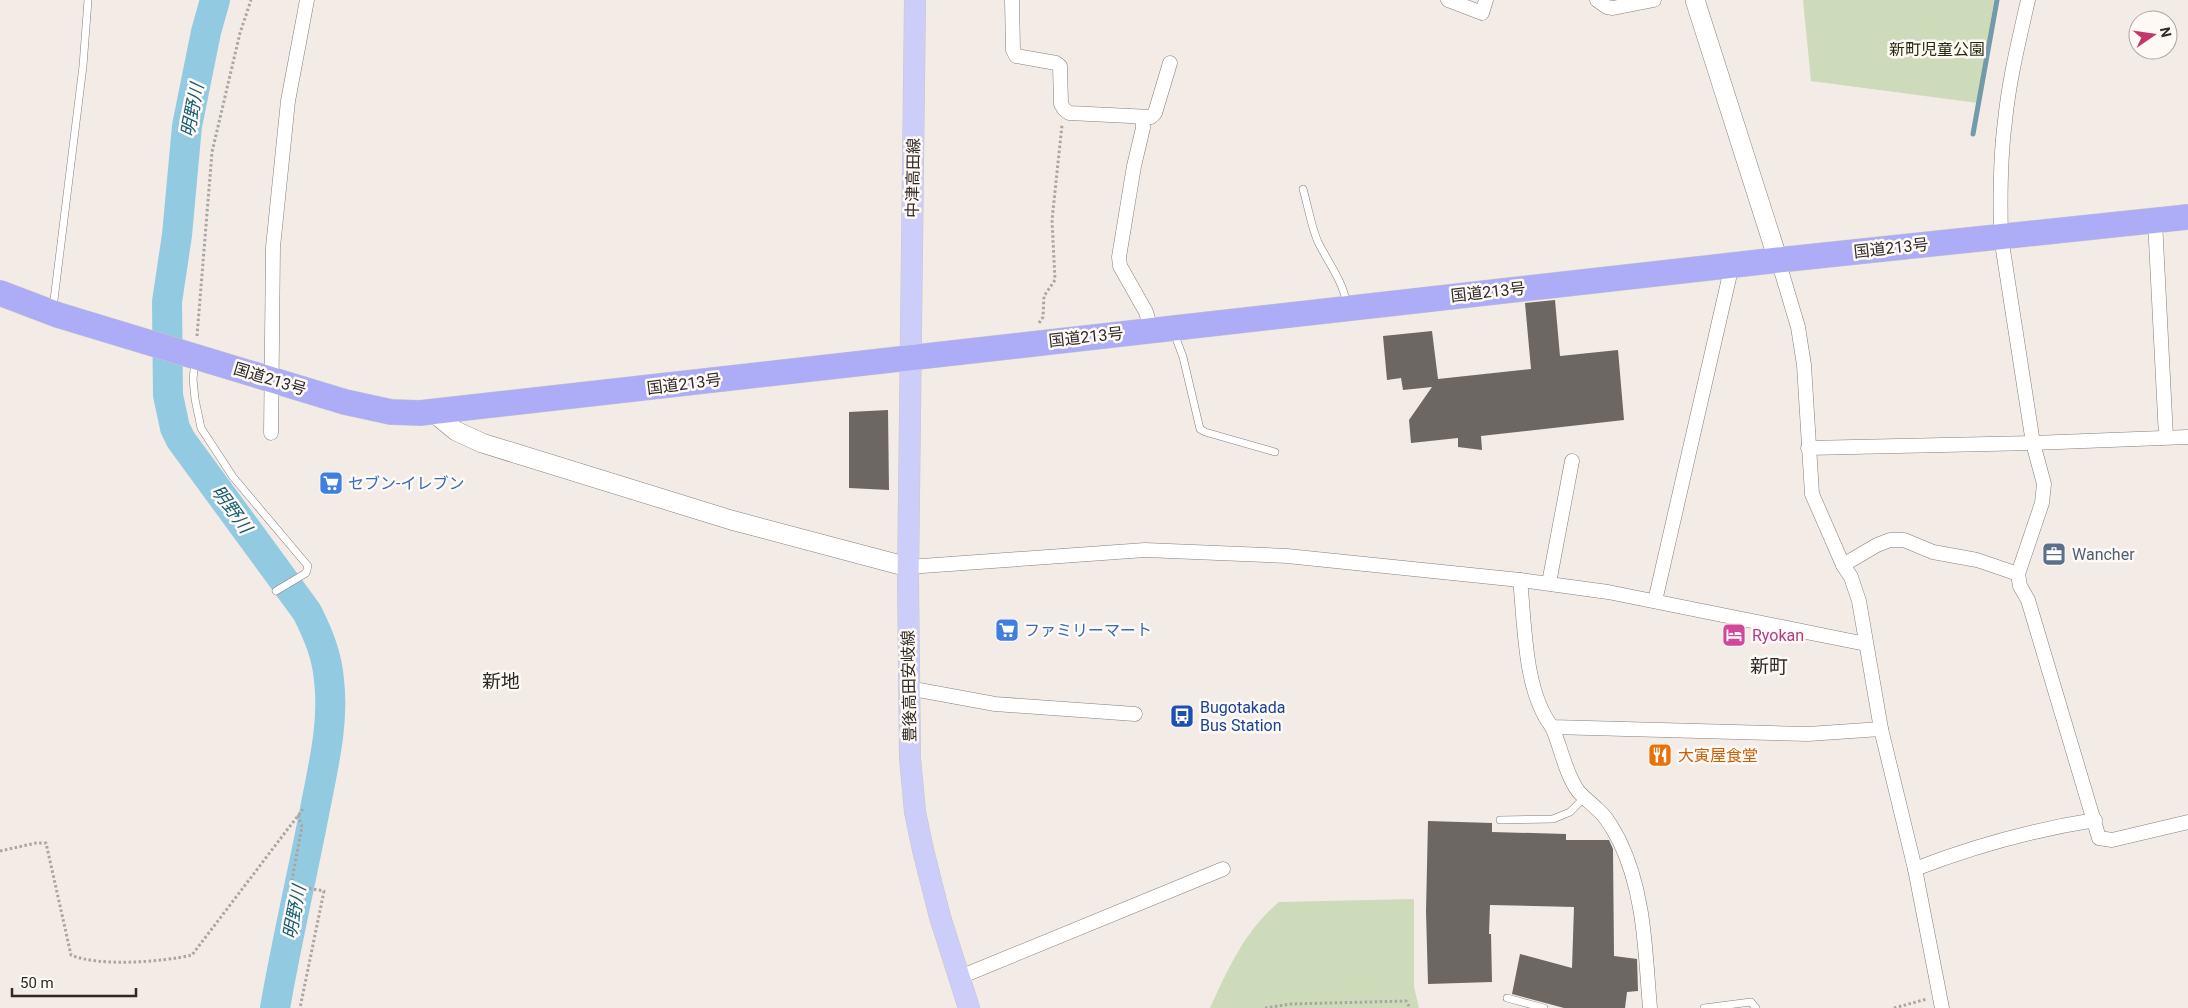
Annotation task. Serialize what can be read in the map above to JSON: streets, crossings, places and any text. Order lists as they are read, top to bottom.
{
  "streets": {
    "highway": ["国道213号"],
    "main road": ["中津高田線", "豊後高田安岐線"]
  },
  "crossings": [
    ["中津高田線", "国道213号"],
    ["中津高田線", "豊後高田安岐線"],
    ["国道213号", "豊後高田安岐線"]
  ],
  "districts": ["新町", "新地"],
  "water": ["明野川"],
  "parks": ["新町児童公園"],
  "places": {
    "supermarket": ["セブン-イレブン", "ファミリーマート"],
    "office": ["Wancher"],
    "hotel": ["Ryokan"],
    "bus stop": ["Bugotakada Bus Station"],
    "restaurant": ["大寅屋食堂"]
  },
  "scale_bar": "50 m",
  "north": "right"
}
